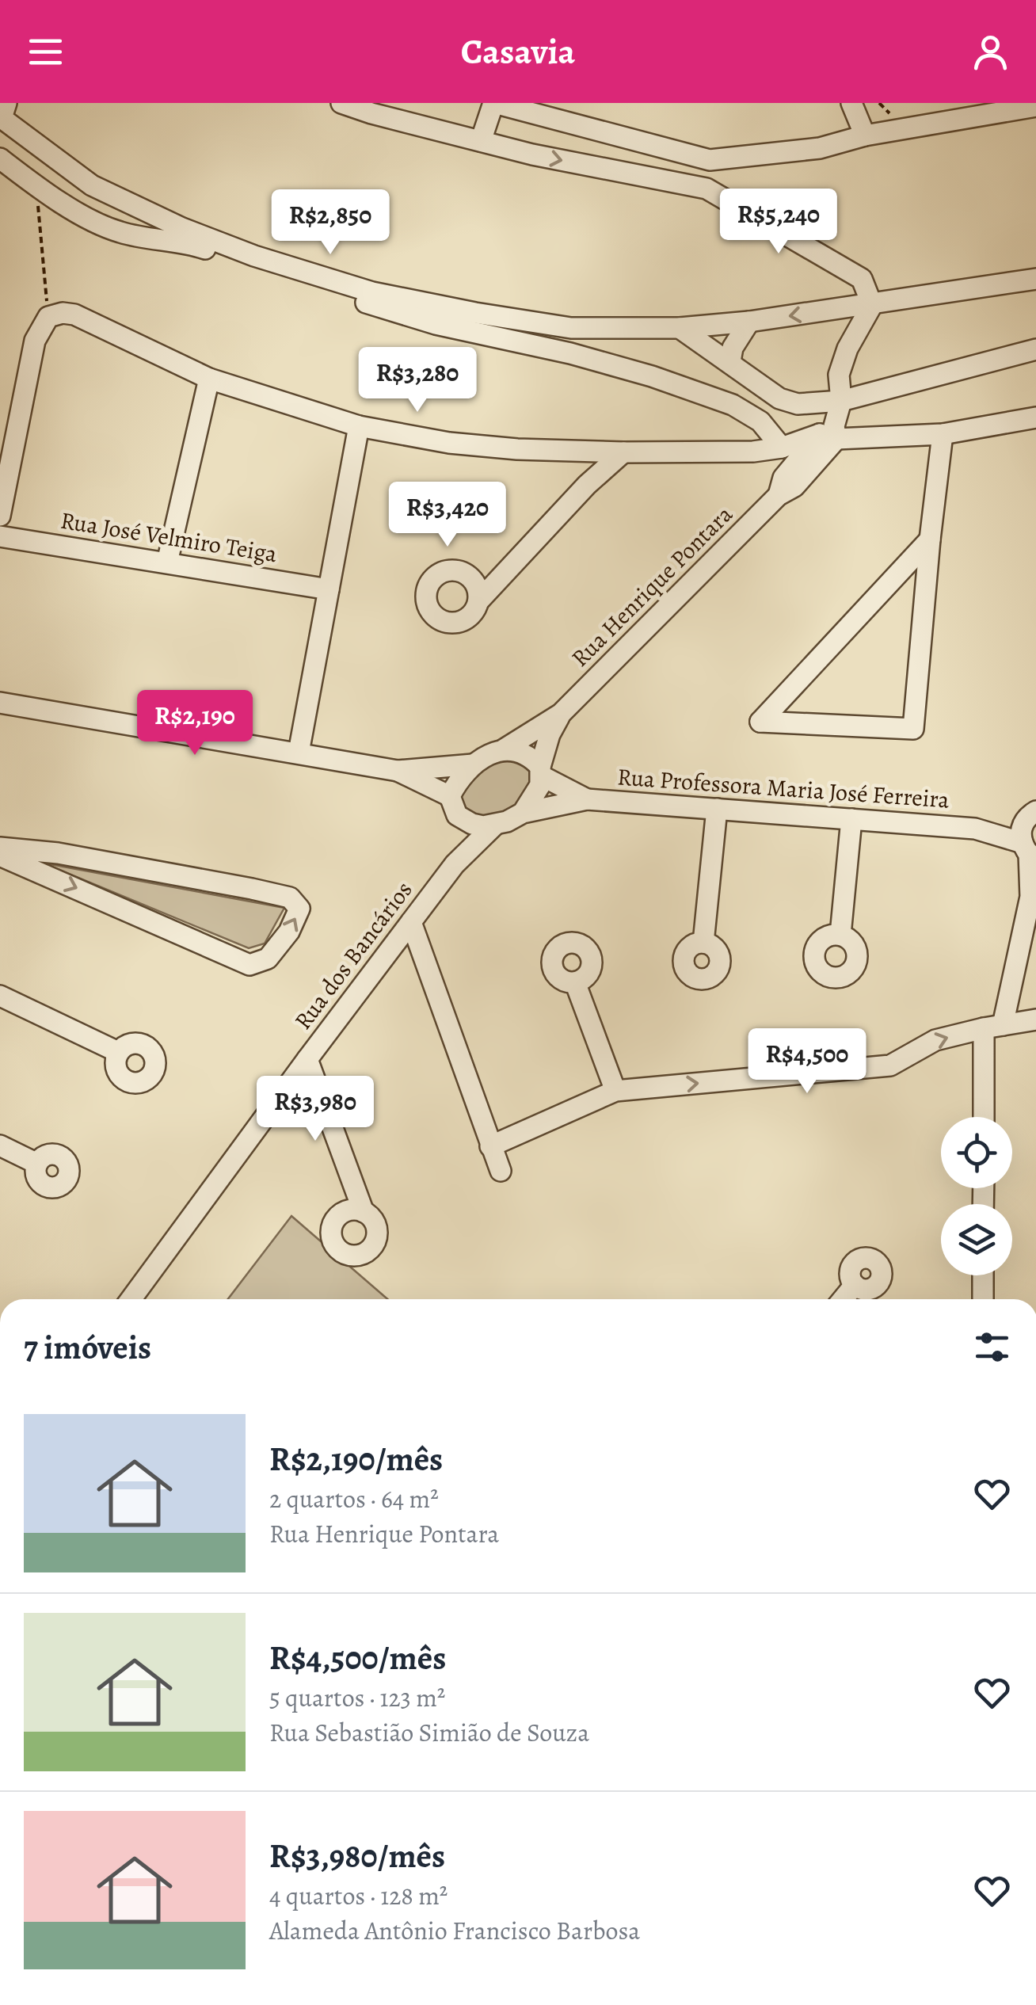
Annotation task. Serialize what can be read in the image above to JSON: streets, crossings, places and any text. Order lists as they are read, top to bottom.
{
  "streets": {
    "street": [
      "Rua José Velmiro Teiga",
      "Rua Henrique Pontara",
      "Rua Professora Maria José Ferreira",
      "Rua dos Bancários"
    ]
  },
  "crossings": [
    ["Rua Henrique Pontara", "Rua Professora Maria José Ferreira"],
    ["Rua Henrique Pontara", "Rua dos Bancários"],
    ["Rua Professora Maria José Ferreira", "Rua dos Bancários"]
  ],
  "page": {
    "header": "Casavia",
    "price": [
      "R$5,240",
      "R$2,850",
      "R$3,280",
      "R$3,420",
      "R$2,190",
      "R$4,500",
      "R$3,980"
    ],
    "heading": "7 imóveis",
    "list": [
      {
        "name": "R$2,190/mês",
        "note": "2 quartos · 64 m² · Rua Henrique Pontara"
      },
      {
        "name": "R$4,500/mês",
        "note": "5 quartos · 123 m² · Rua Sebastião Simião de Souza"
      },
      {
        "name": "R$3,980/mês",
        "note": "4 quartos · 128 m² · Alameda Antônio Francisco Barbosa"
      }
    ]
  }
}
